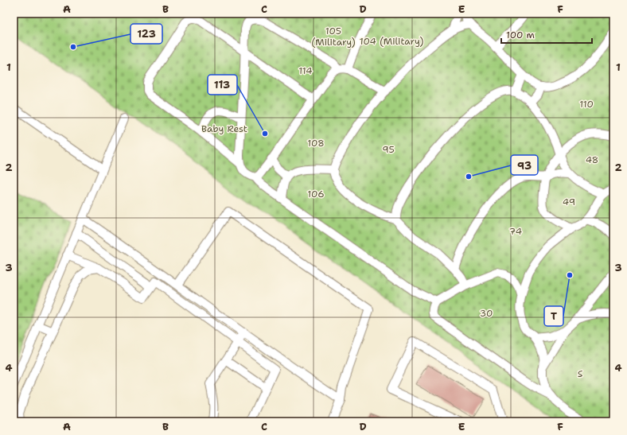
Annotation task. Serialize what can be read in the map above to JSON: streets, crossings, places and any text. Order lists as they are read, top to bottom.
{
  "parks": [
    "105 (Military)",
    "104 (Military)",
    "114",
    "110",
    "Baby Rest",
    "108",
    "95",
    "48",
    "106",
    "49",
    "74",
    "30",
    "S"
  ],
  "places": [
    "123",
    "113",
    "93",
    "T"
  ],
  "scale_bar": "100 m",
  "grid": {
    "columns": [
      "A",
      "B",
      "C",
      "D",
      "E",
      "F"
    ],
    "rows": [
      "1",
      "2",
      "3",
      "4"
    ]
  }
}
